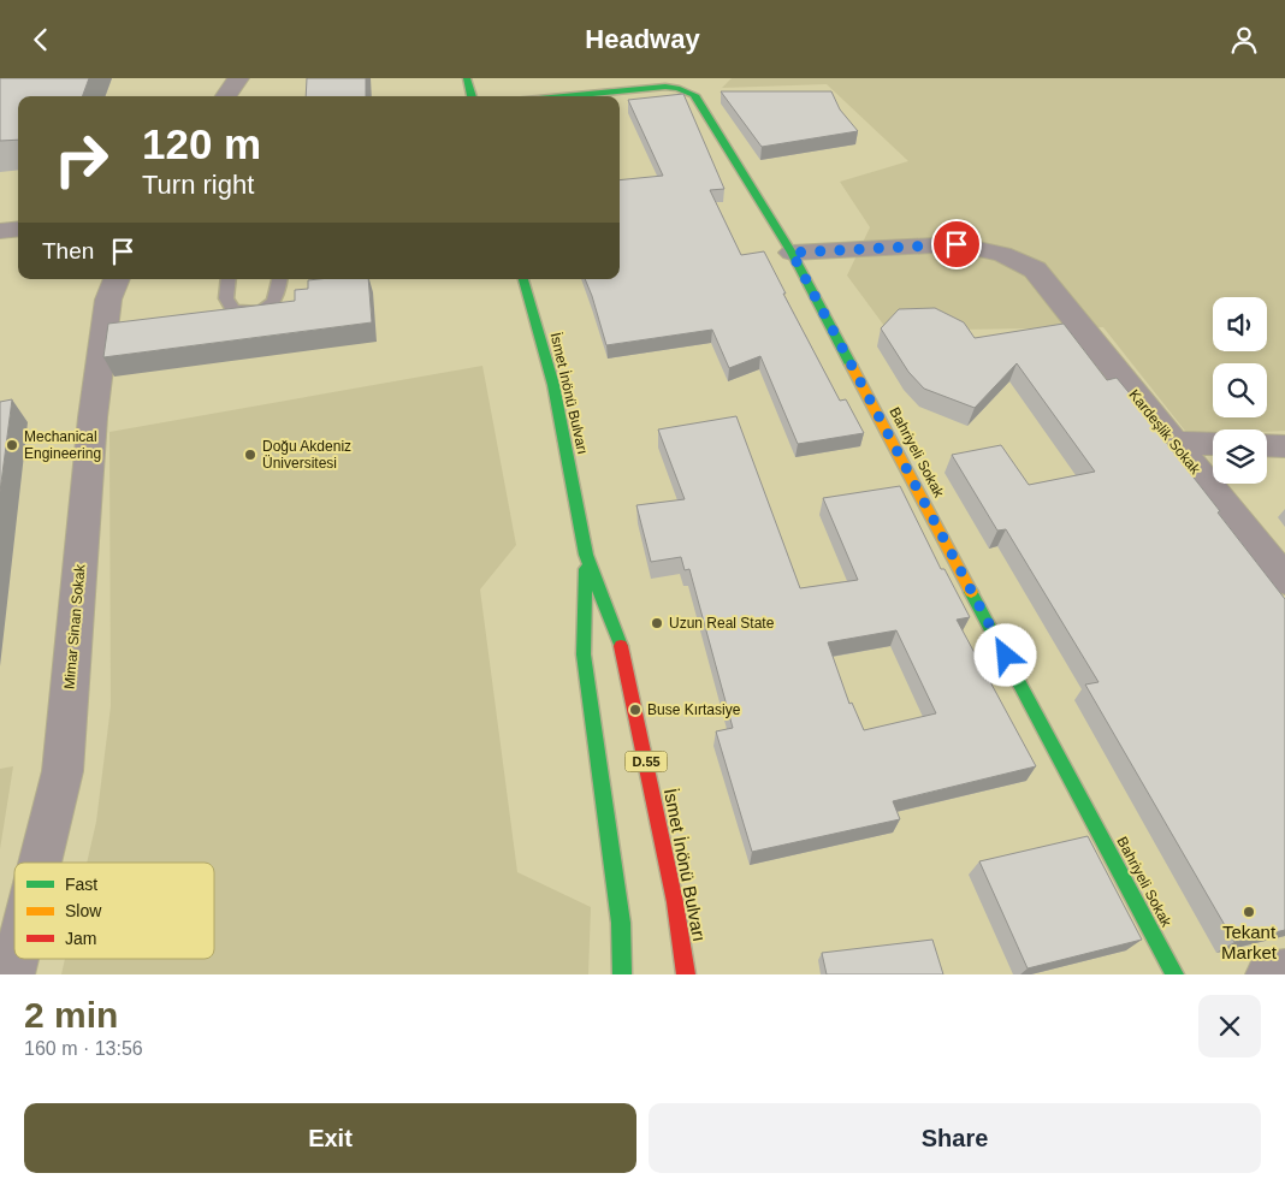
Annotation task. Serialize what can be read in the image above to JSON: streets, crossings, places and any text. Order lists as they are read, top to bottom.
{
  "streets": {
    "street": [
      "İsmet İnönü Bulvarı",
      "Kardeşlik Sokak",
      "Bahriyeli Sokak",
      "Mimar Sinan Sokak",
      "D.55"
    ]
  },
  "crossings": [
    ["Kardeşlik Sokak", "Bahriyeli Sokak"]
  ],
  "places": [
    "Mechanical Engineering",
    "Doğu Akdeniz Üniversitesi",
    "Uzun Real State",
    "Buse Kırtasiye",
    "Tekant Market"
  ],
  "legend": ["Fast", "Slow", "Jam"],
  "page": {
    "header": "Headway",
    "turn": ["120 m", "Turn right"],
    "then": "Then",
    "heading": ["2 min", "160 m · 13:56"],
    "buttons": ["Exit", "Share"]
  }
}
